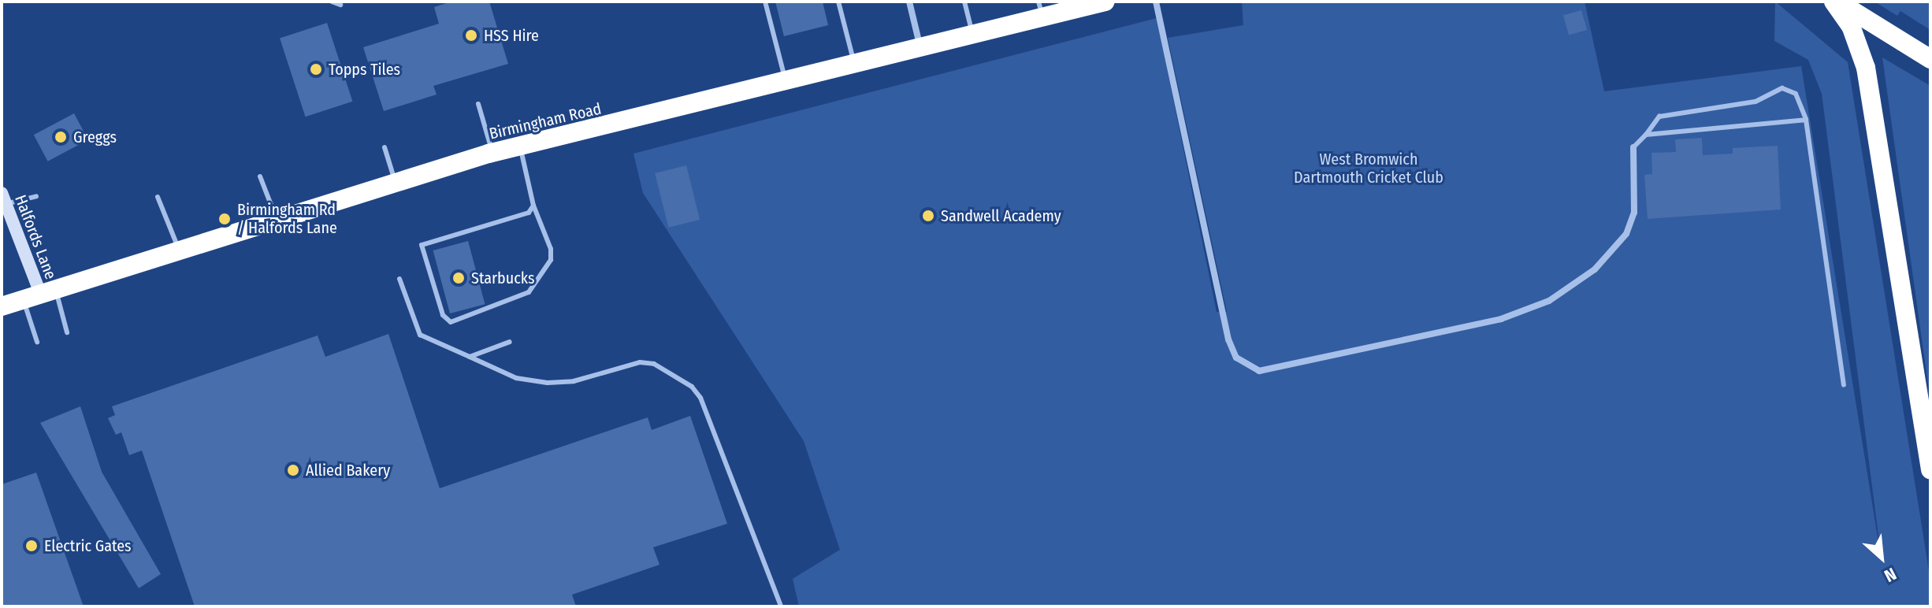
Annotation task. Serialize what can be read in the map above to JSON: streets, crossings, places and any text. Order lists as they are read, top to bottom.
{
  "streets": {
    "highway": ["Birmingham Road"],
    "street": ["Halfords Lane"]
  },
  "crossings": [
    ["Birmingham Road", "Halfords Lane"]
  ],
  "parks": ["West Bromwich Dartmouth Cricket Club"],
  "places": [
    "HSS Hire",
    "Topps Tiles",
    "Greggs",
    "Sandwell Academy",
    "Birmingham Rd / Halfords Lane",
    "Starbucks",
    "Allied Bakery",
    "Electric Gates"
  ],
  "north": "bottom right"
}
